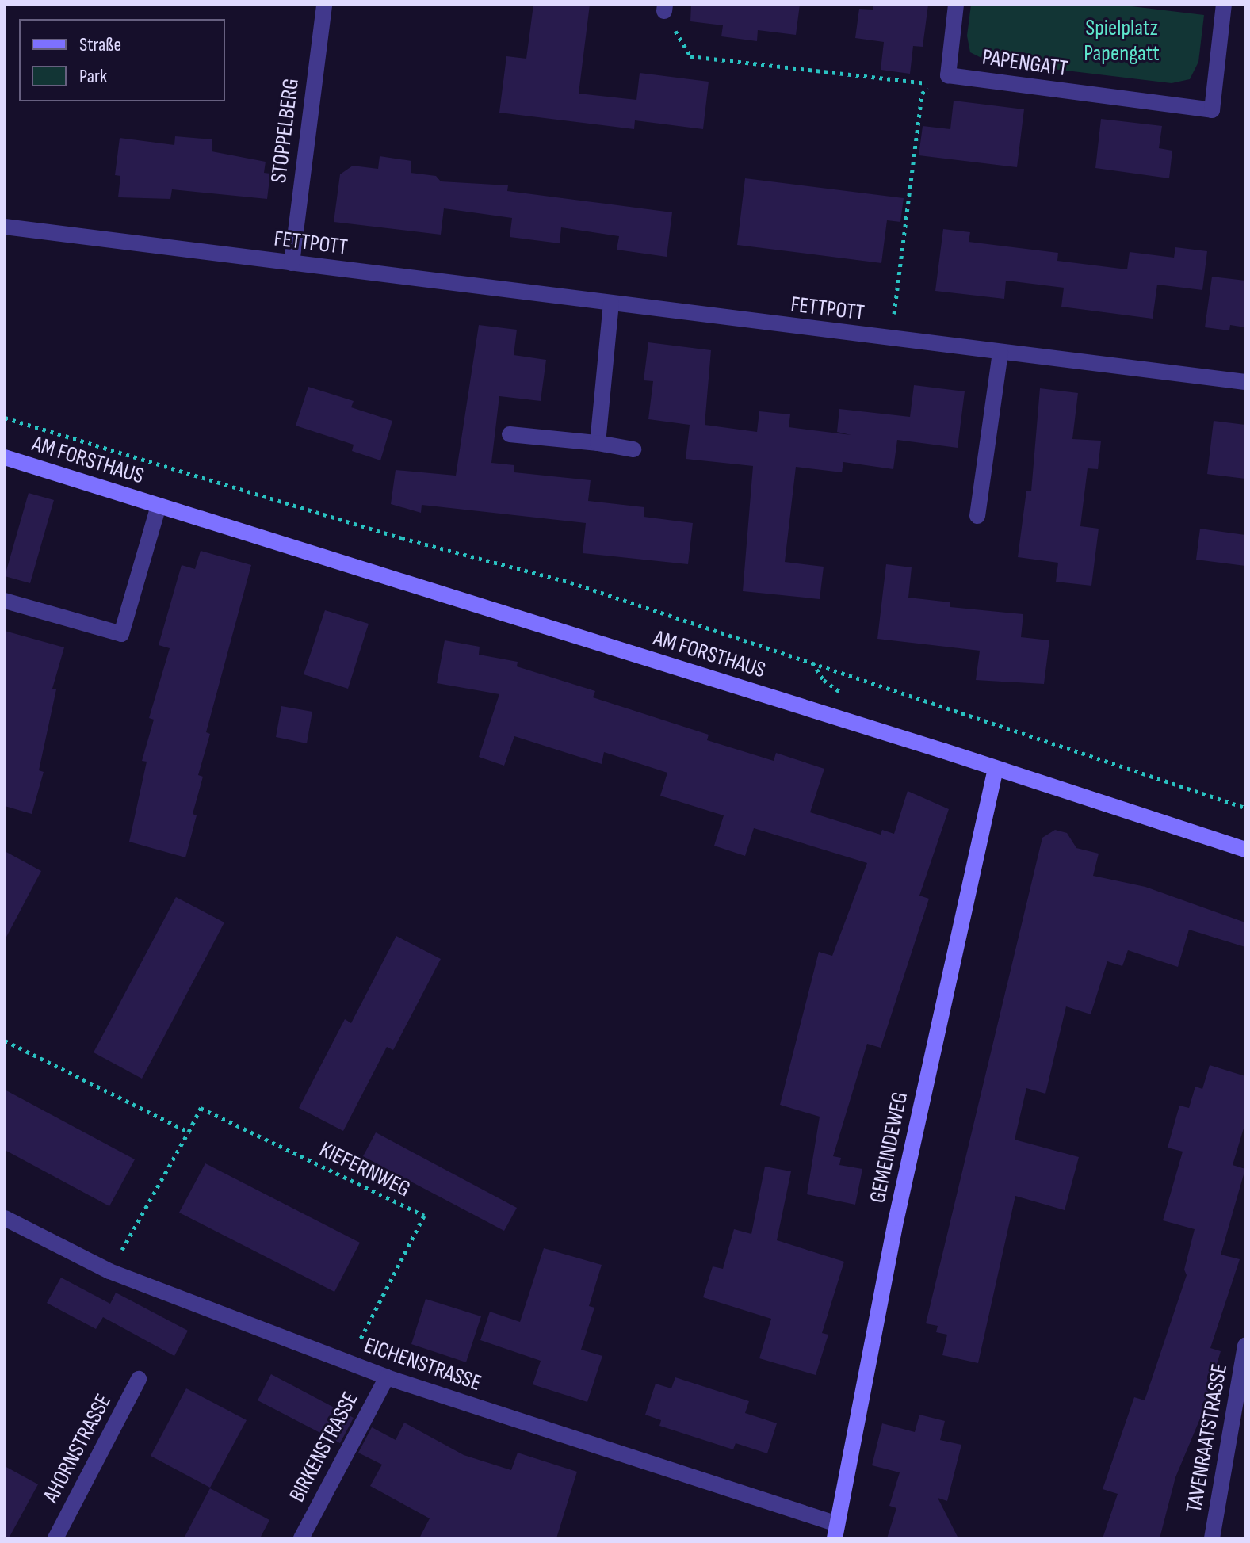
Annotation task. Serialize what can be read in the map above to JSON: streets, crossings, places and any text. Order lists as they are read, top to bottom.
{
  "streets": {
    "street": [
      "PAPENGATT",
      "STOPPELBERG",
      "FETTPOTT",
      "AM FORSTHAUS",
      "GEMEINDEWEG",
      "EICHENSTRASSE",
      "TAVENRAATSTRASSE",
      "BIRKENSTRASSE",
      "AHORNSTRASSE"
    ],
    "path": ["KIEFERNWEG"]
  },
  "crossings": [
    ["STOPPELBERG", "FETTPOTT"],
    ["AM FORSTHAUS", "GEMEINDEWEG"],
    ["GEMEINDEWEG", "EICHENSTRASSE"],
    ["KIEFERNWEG", "EICHENSTRASSE"],
    ["EICHENSTRASSE", "BIRKENSTRASSE"]
  ],
  "parks": ["Spielplatz Papengatt"],
  "legend": ["Straße", "Park"]
}
